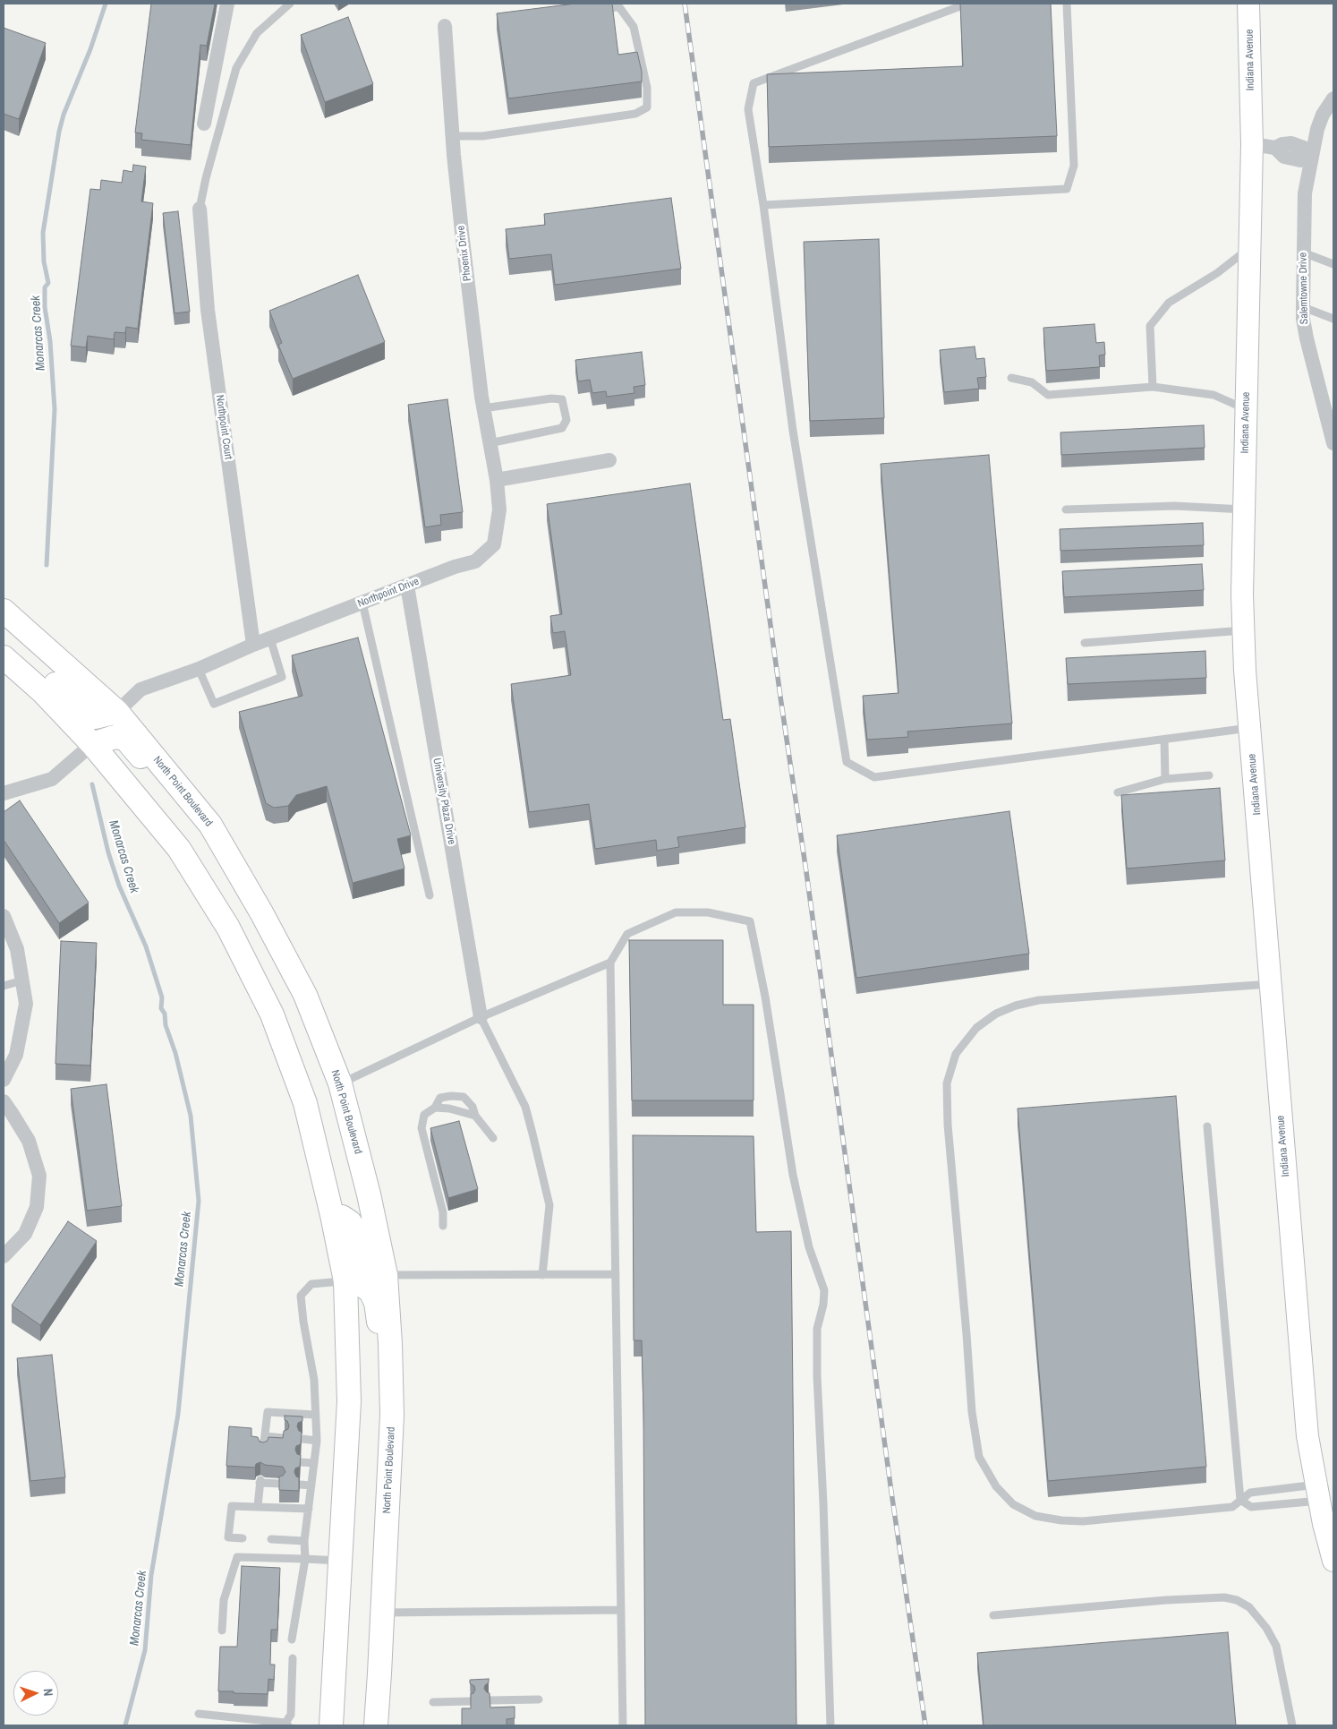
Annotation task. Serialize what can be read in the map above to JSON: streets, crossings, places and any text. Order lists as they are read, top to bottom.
{
  "streets": {
    "main road": ["Indiana Avenue", "North Point Boulevard"],
    "street": [
      "Phoenix Drive",
      "Salemtowne Drive",
      "Northpoint Court",
      "Northpoint Drive",
      "University Plaza Drive"
    ]
  },
  "crossings": [
    ["Phoenix Drive", "Northpoint Drive"],
    ["Northpoint Court", "Northpoint Drive"],
    ["Northpoint Drive", "North Point Boulevard"],
    ["Northpoint Drive", "University Plaza Drive"]
  ],
  "water": ["Monarcas Creek"],
  "north": "right"
}
